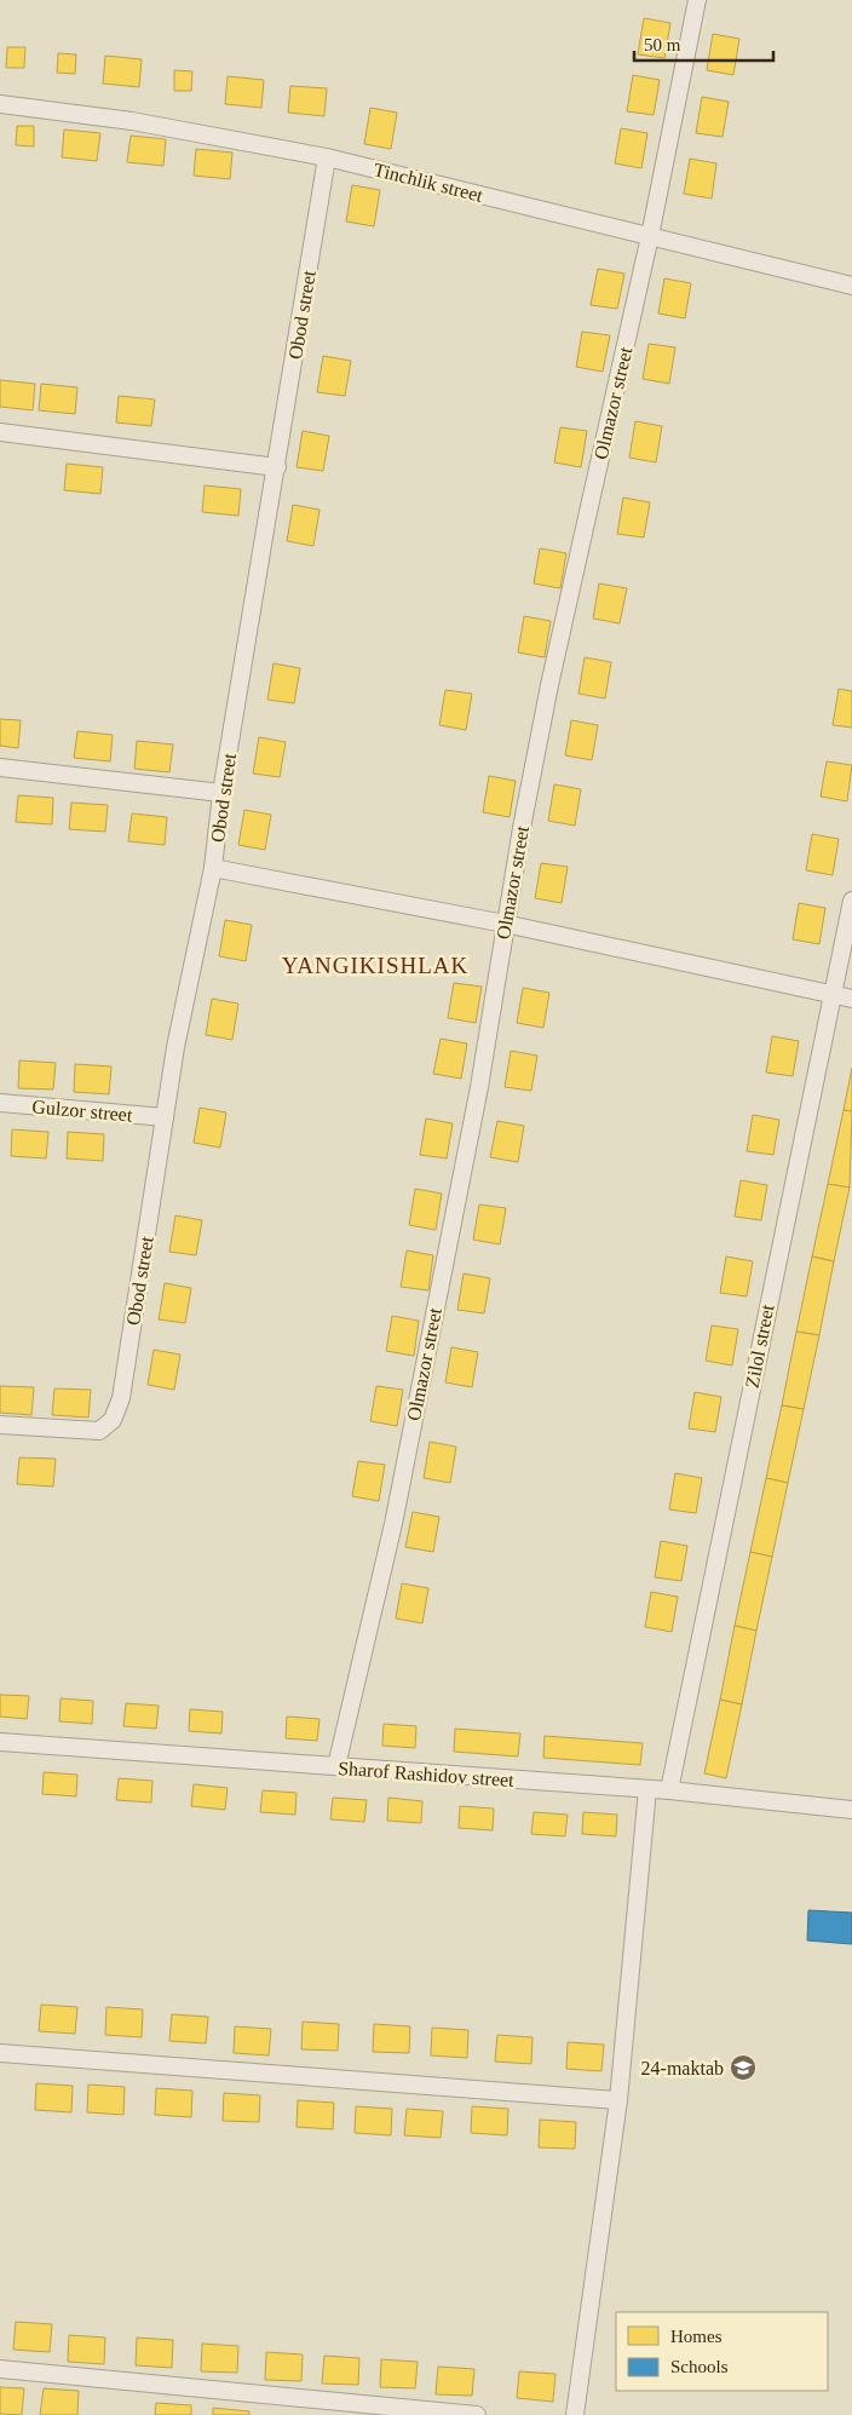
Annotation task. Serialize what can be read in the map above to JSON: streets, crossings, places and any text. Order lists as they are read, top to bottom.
{
  "streets": {
    "street": [
      "Tinchlik street",
      "Obod street",
      "Olmazor street",
      "Gulzor street",
      "Zilol street",
      "Sharof Rashidov street"
    ]
  },
  "crossings": [
    ["Tinchlik street", "Obod street"],
    ["Tinchlik street", "Olmazor street"],
    ["Obod street", "Gulzor street"],
    ["Olmazor street", "Sharof Rashidov street"],
    ["Zilol street", "Sharof Rashidov street"]
  ],
  "districts": ["YANGIKISHLAK"],
  "places": {
    "school or university": ["24-maktab"]
  },
  "legend": ["Homes", "Schools"],
  "scale_bar": "50 m"
}
